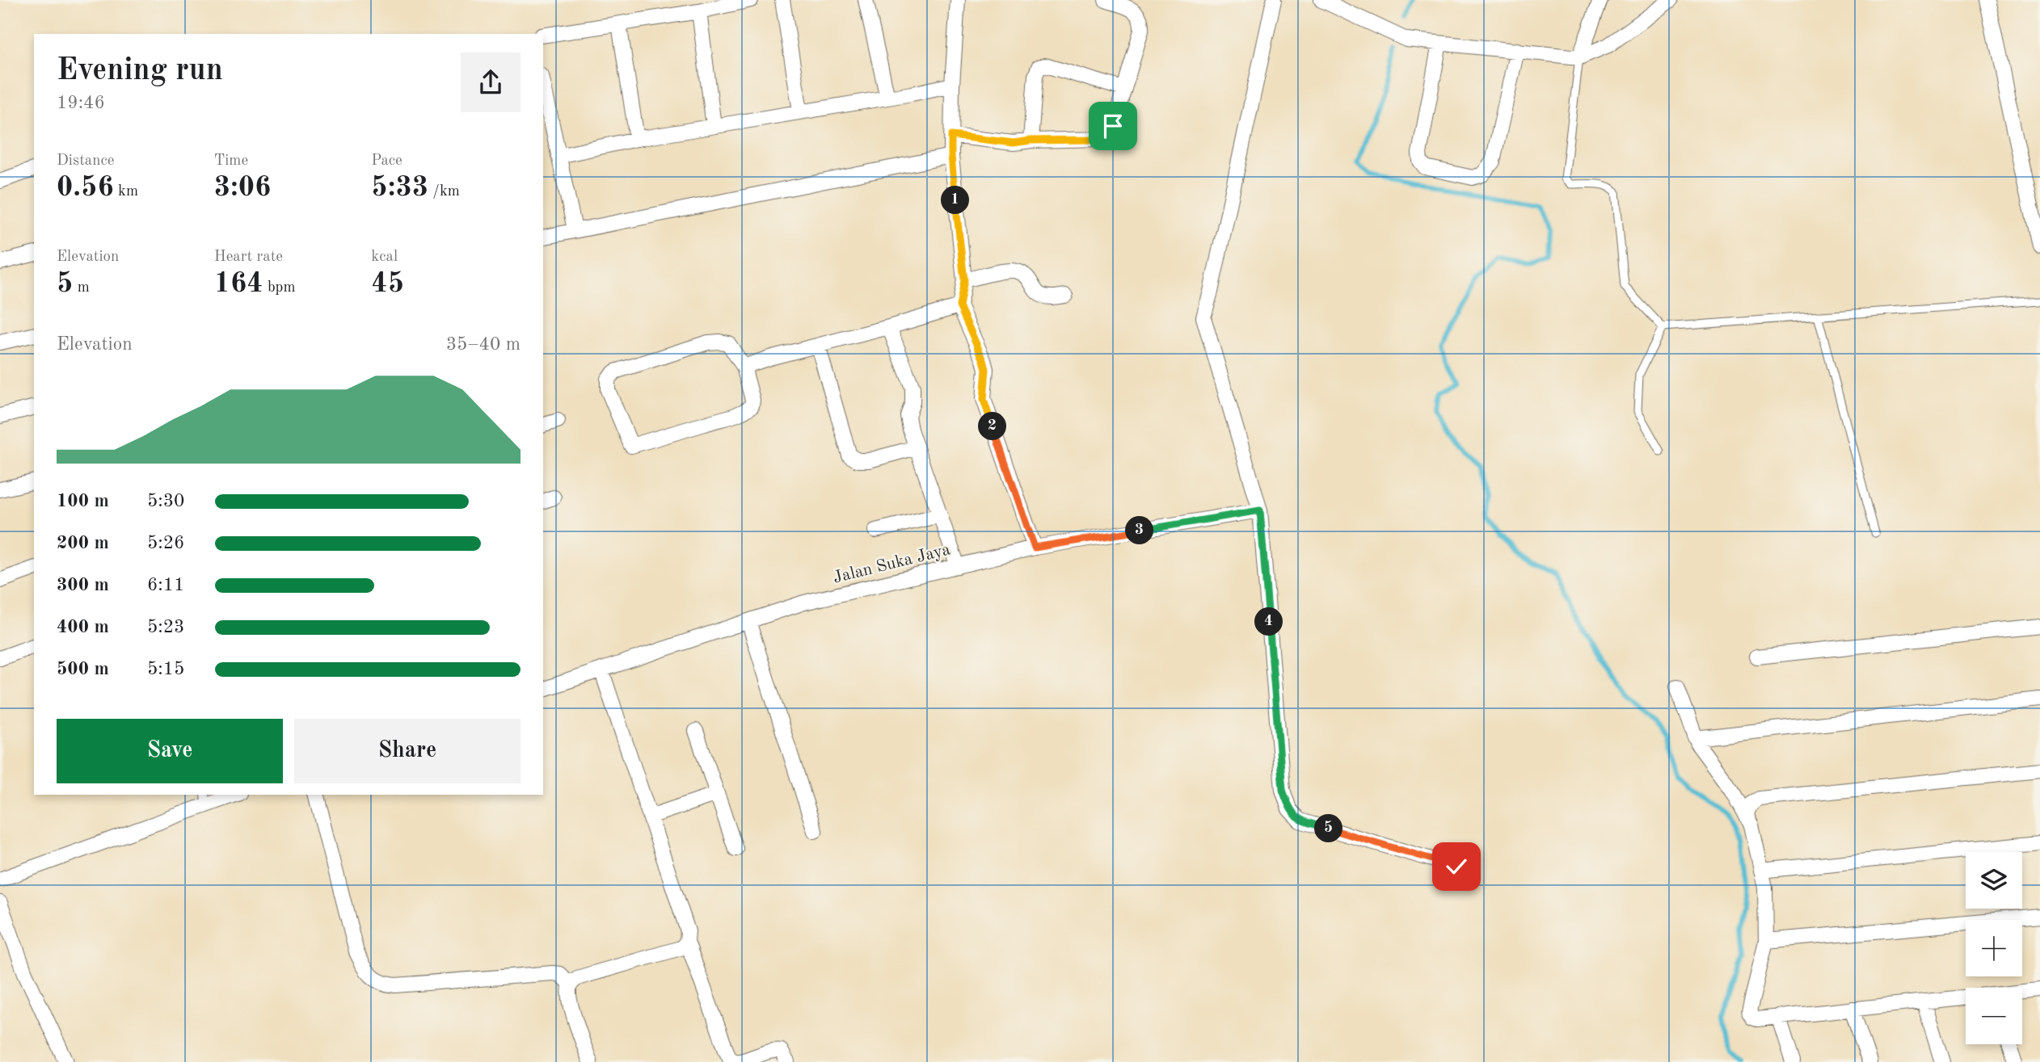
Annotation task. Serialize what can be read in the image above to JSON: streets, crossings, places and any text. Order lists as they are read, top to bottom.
{
  "streets": {
    "street": ["Jalan Suka Jaya"]
  },
  "page": {
    "heading": ["Evening run", "19:46"],
    "stats": [
      ["Distance", "0.56 km"],
      ["Time", "3:06"],
      ["Pace", "5:33 /km"],
      ["Elevation", "5 m"],
      ["Heart rate", "164 bpm"],
      ["kcal", "45"]
    ],
    "pins": [
      "1",
      "2",
      "3",
      "4",
      "5"
    ],
    "chart": ["Elevation", "35–40 m"],
    "list": [
      {
        "name": "100 m",
        "note": "5:30"
      },
      {
        "name": "200 m",
        "note": "5:26"
      },
      {
        "name": "300 m",
        "note": "6:11"
      },
      {
        "name": "400 m",
        "note": "5:23"
      },
      {
        "name": "500 m",
        "note": "5:15"
      }
    ],
    "buttons": ["Save", "Share"],
    "map_buttons": ["+", "−"]
  }
}
